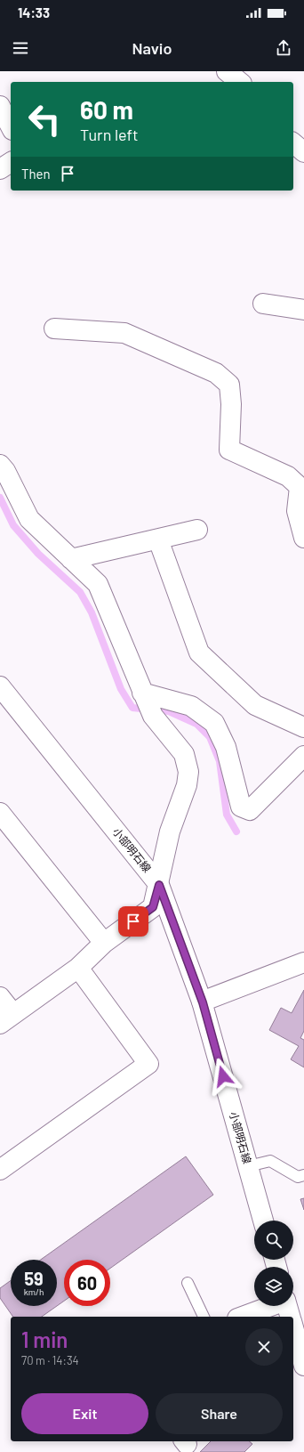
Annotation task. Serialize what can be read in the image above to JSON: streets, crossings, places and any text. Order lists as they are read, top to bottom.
{
  "streets": {
    "street": ["小部明石線"]
  },
  "page": {
    "status": "14:33",
    "header": "Navio",
    "turn": ["60 m", "Turn left"],
    "then": "Then",
    "speed": "59 km/h",
    "limit": "60",
    "heading": ["1 min", "70 m · 14:34"],
    "buttons": ["Exit", "Share"]
  }
}
